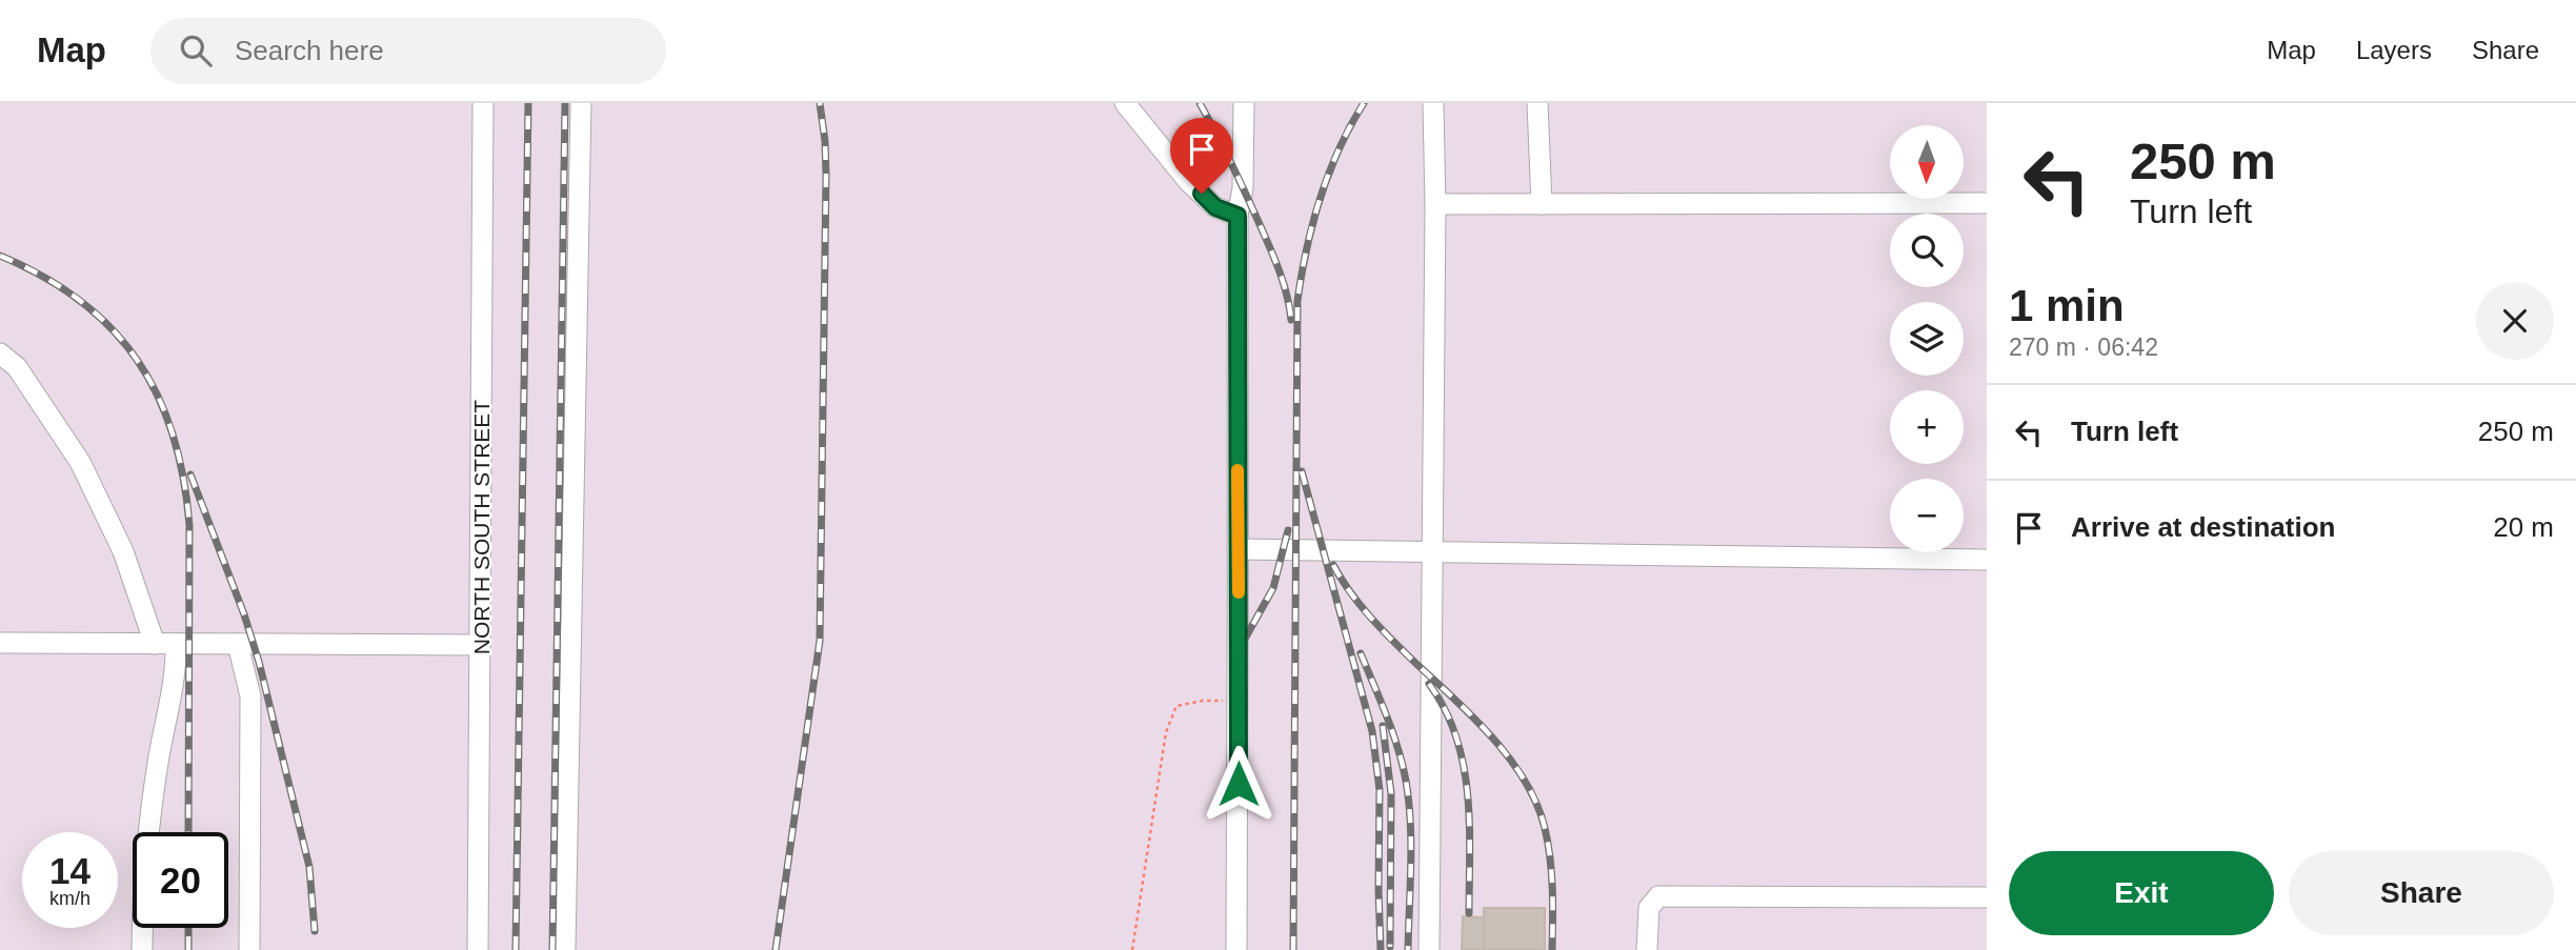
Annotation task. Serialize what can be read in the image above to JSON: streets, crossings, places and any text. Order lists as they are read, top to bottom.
{
  "streets": {
    "lane": ["NORTH SOUTH STREET"]
  },
  "north": "bottom",
  "page": {
    "header": "Map",
    "search": "Search here",
    "nav": ["Map", "Layers", "Share"],
    "turn": ["250 m", "Turn left"],
    "map_buttons": ["+", "−"],
    "heading": ["1 min", "270 m · 06:42"],
    "list": [
      {
        "name": "Turn left",
        "value": "250 m"
      },
      {
        "name": "Arrive at destination",
        "value": "20 m"
      }
    ],
    "speed": "14 km/h",
    "limit": "20",
    "buttons": ["Exit", "Share"]
  }
}
